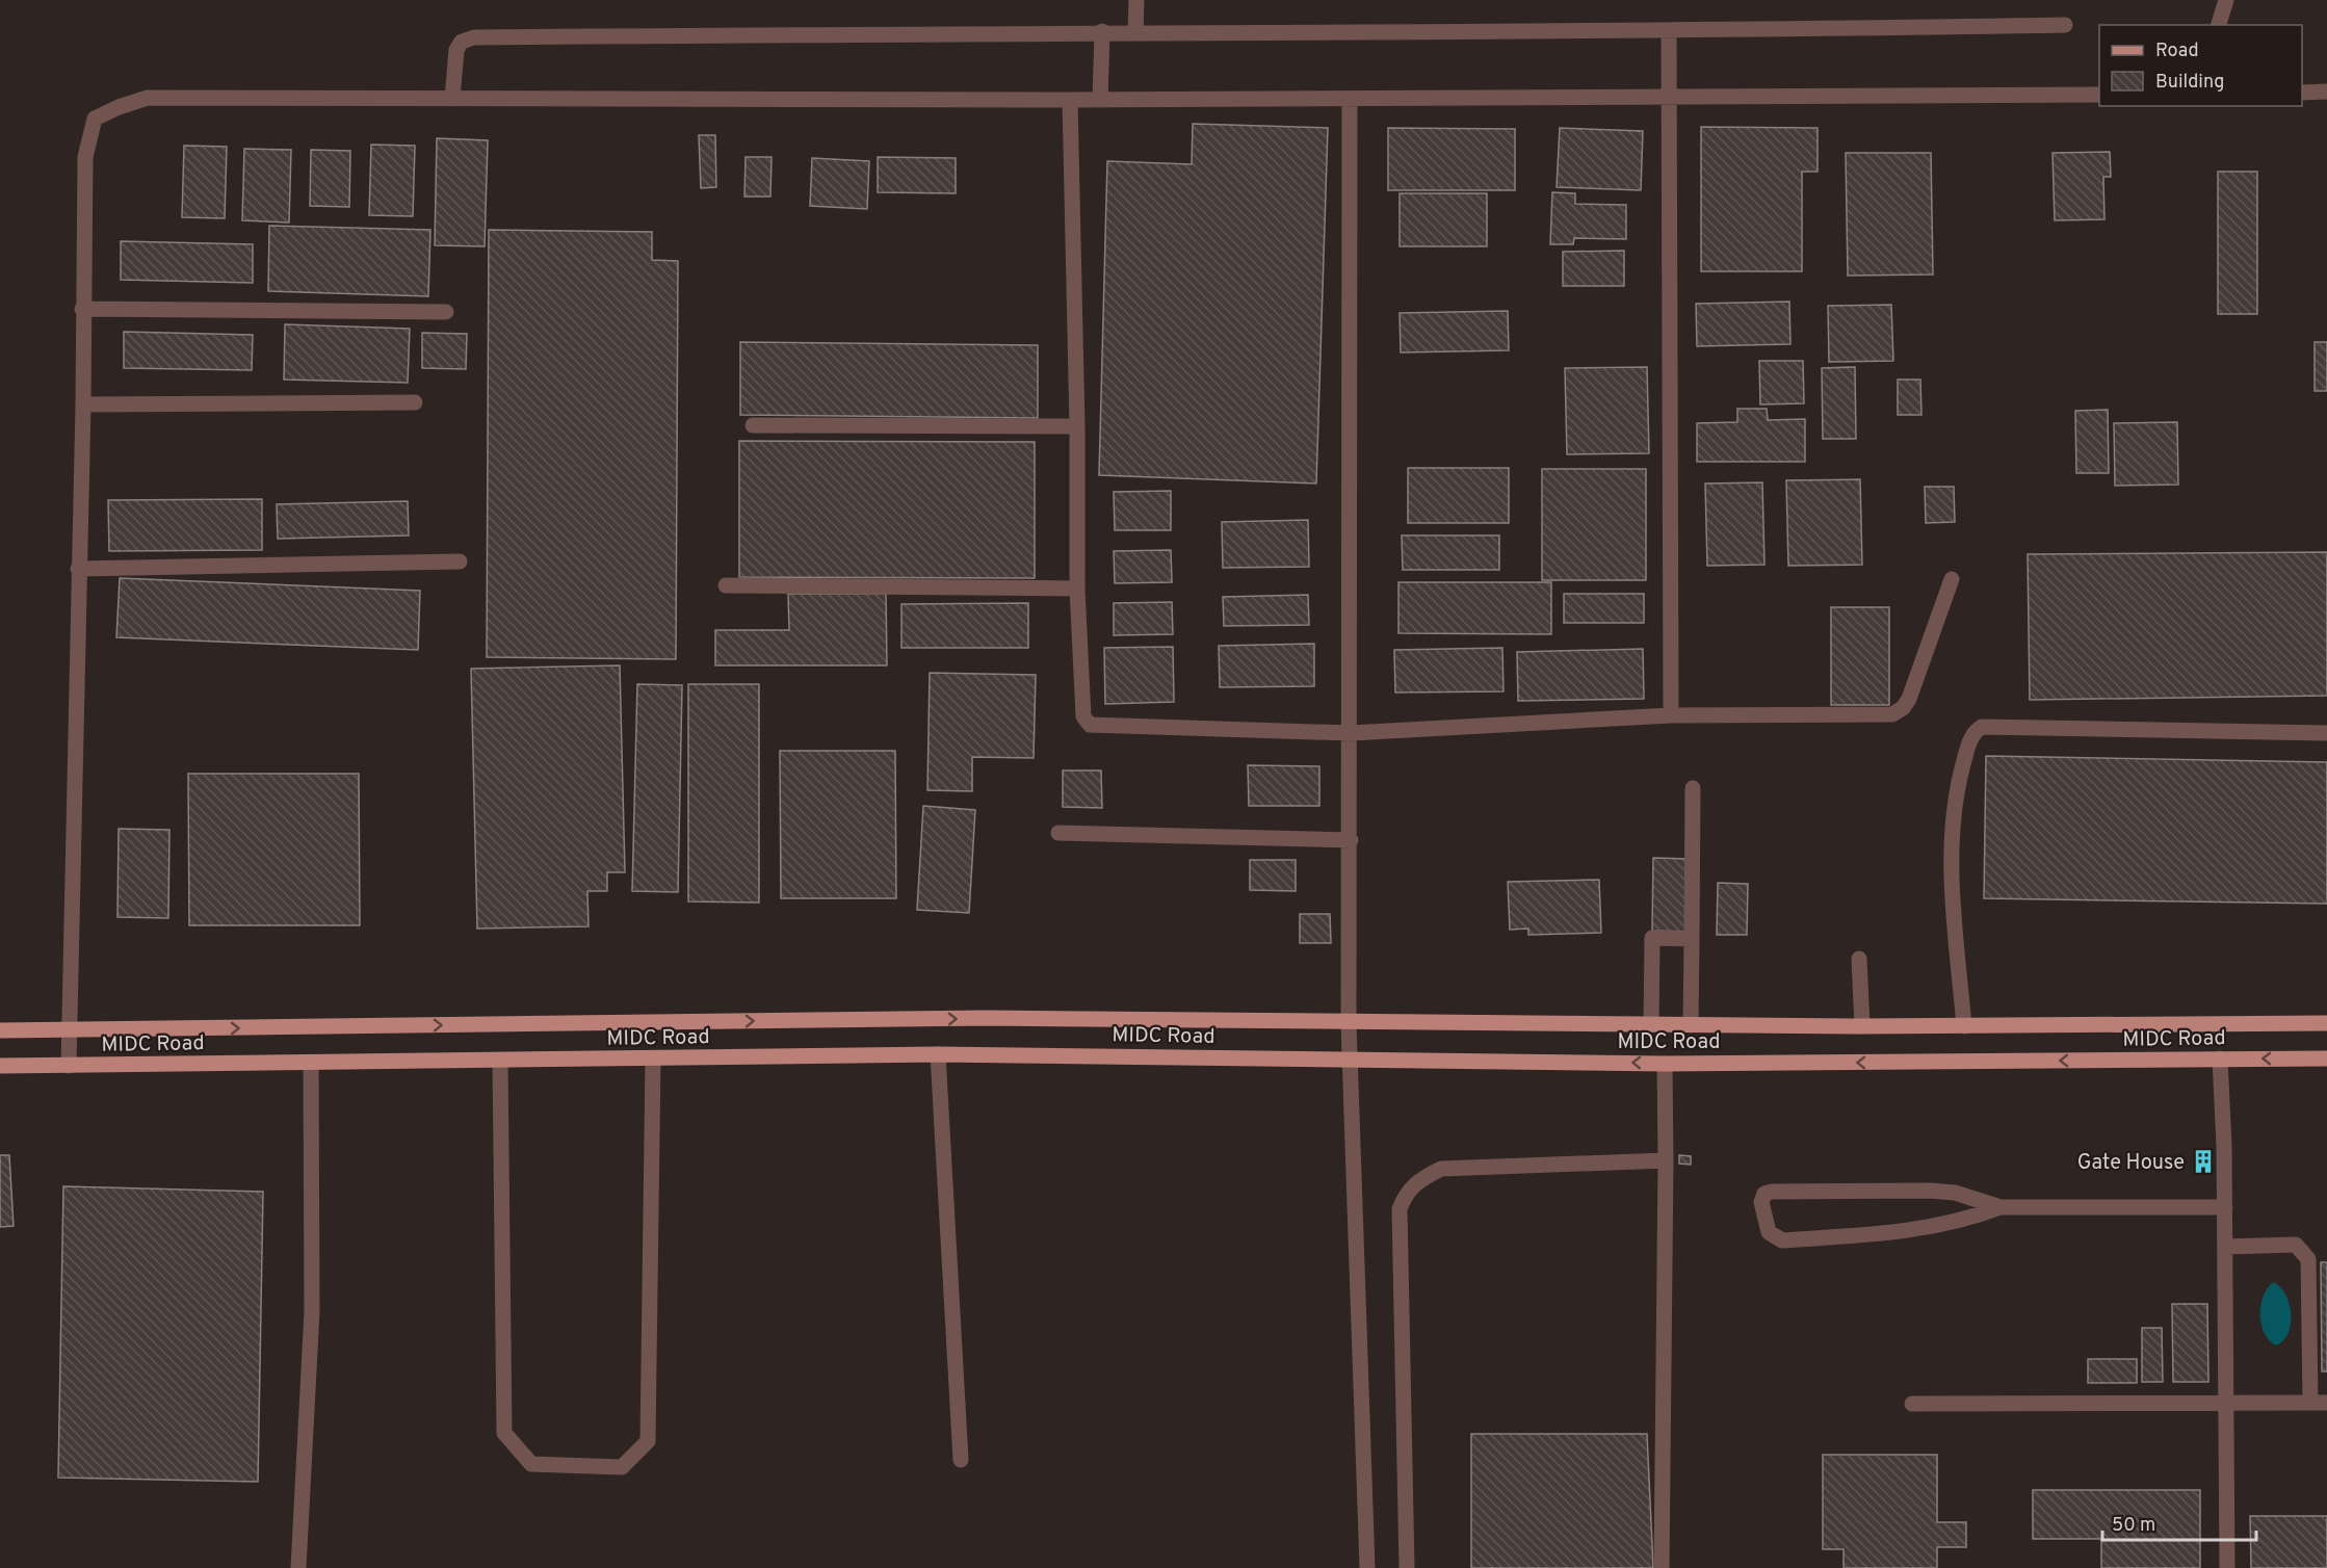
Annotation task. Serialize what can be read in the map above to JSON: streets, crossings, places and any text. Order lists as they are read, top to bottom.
{
  "streets": {
    "main road": ["MIDC Road"]
  },
  "places": {
    "building": ["Gate House"]
  },
  "legend": ["Road", "Building"],
  "scale_bar": "50 m"
}
